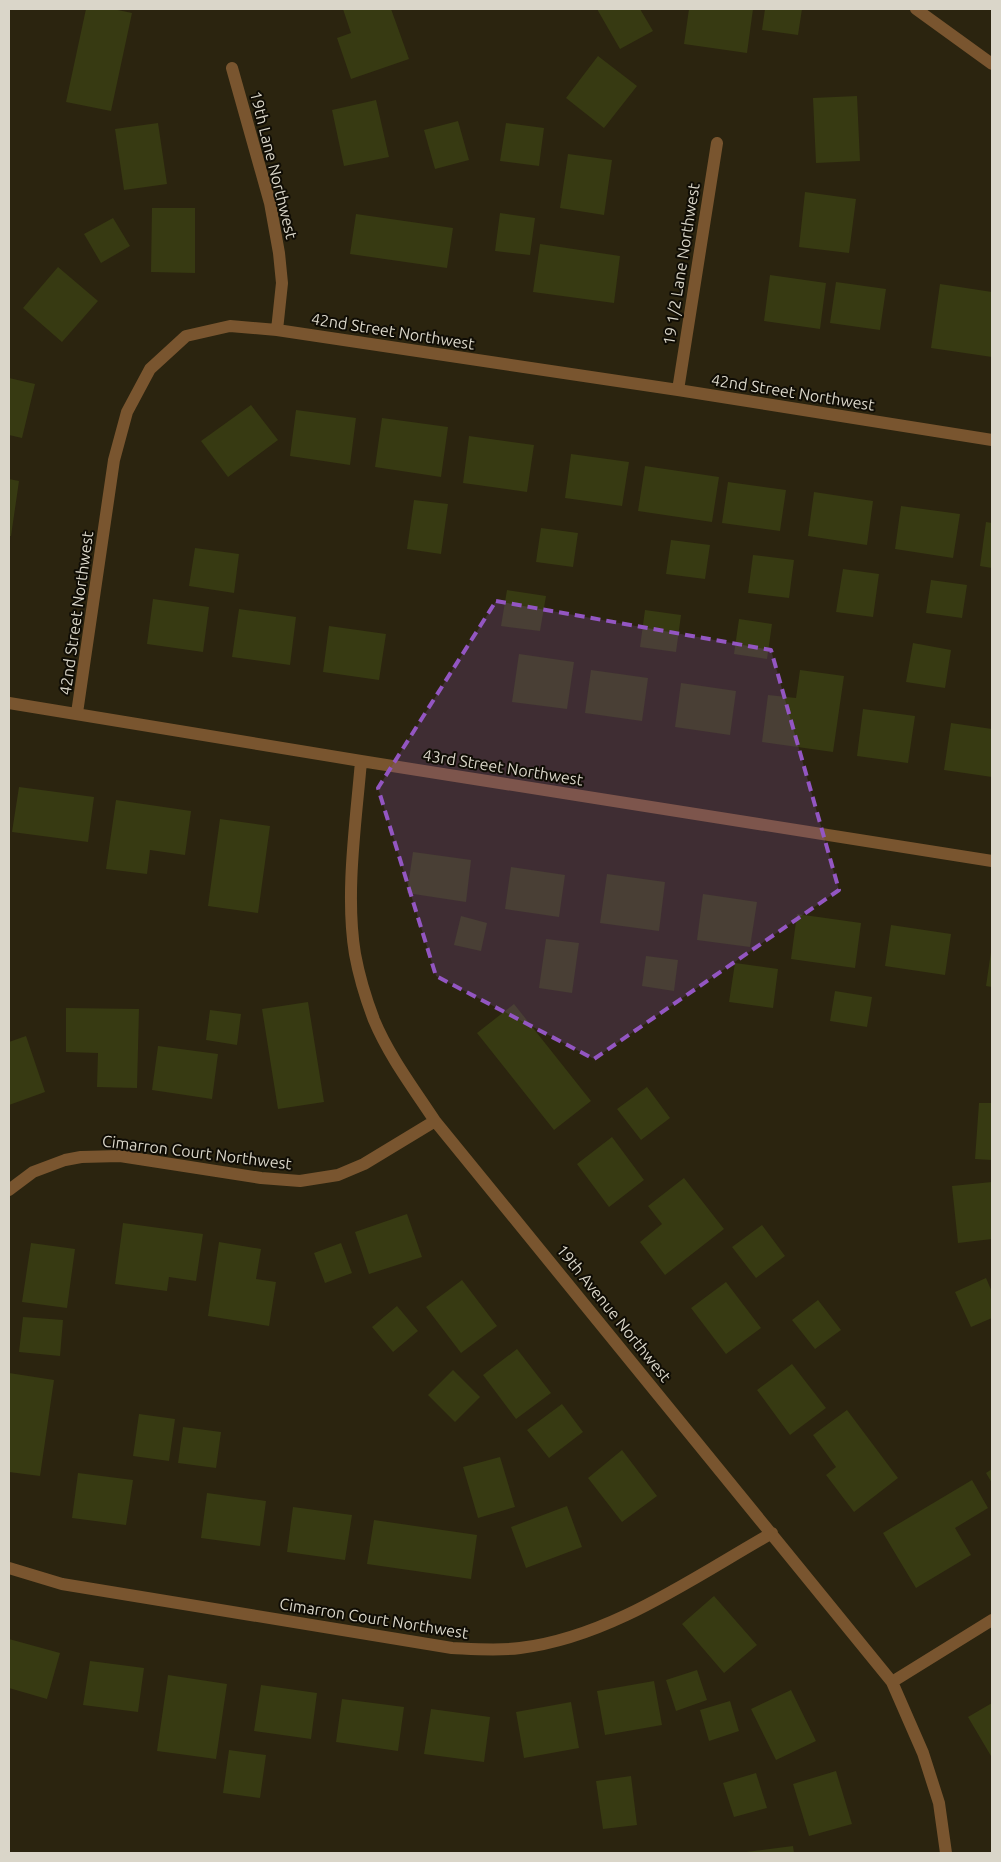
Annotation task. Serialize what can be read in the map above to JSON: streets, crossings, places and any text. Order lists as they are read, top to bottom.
{
  "streets": {
    "street": [
      "19th Lane Northwest",
      "19 1/2 Lane Northwest",
      "42nd Street Northwest",
      "43rd Street Northwest",
      "Cimarron Court Northwest",
      "19th Avenue Northwest"
    ]
  },
  "crossings": [
    ["19th Lane Northwest", "42nd Street Northwest"],
    ["19 1/2 Lane Northwest", "42nd Street Northwest"],
    ["42nd Street Northwest", "43rd Street Northwest"],
    ["43rd Street Northwest", "19th Avenue Northwest"],
    ["Cimarron Court Northwest", "19th Avenue Northwest"]
  ]
}
